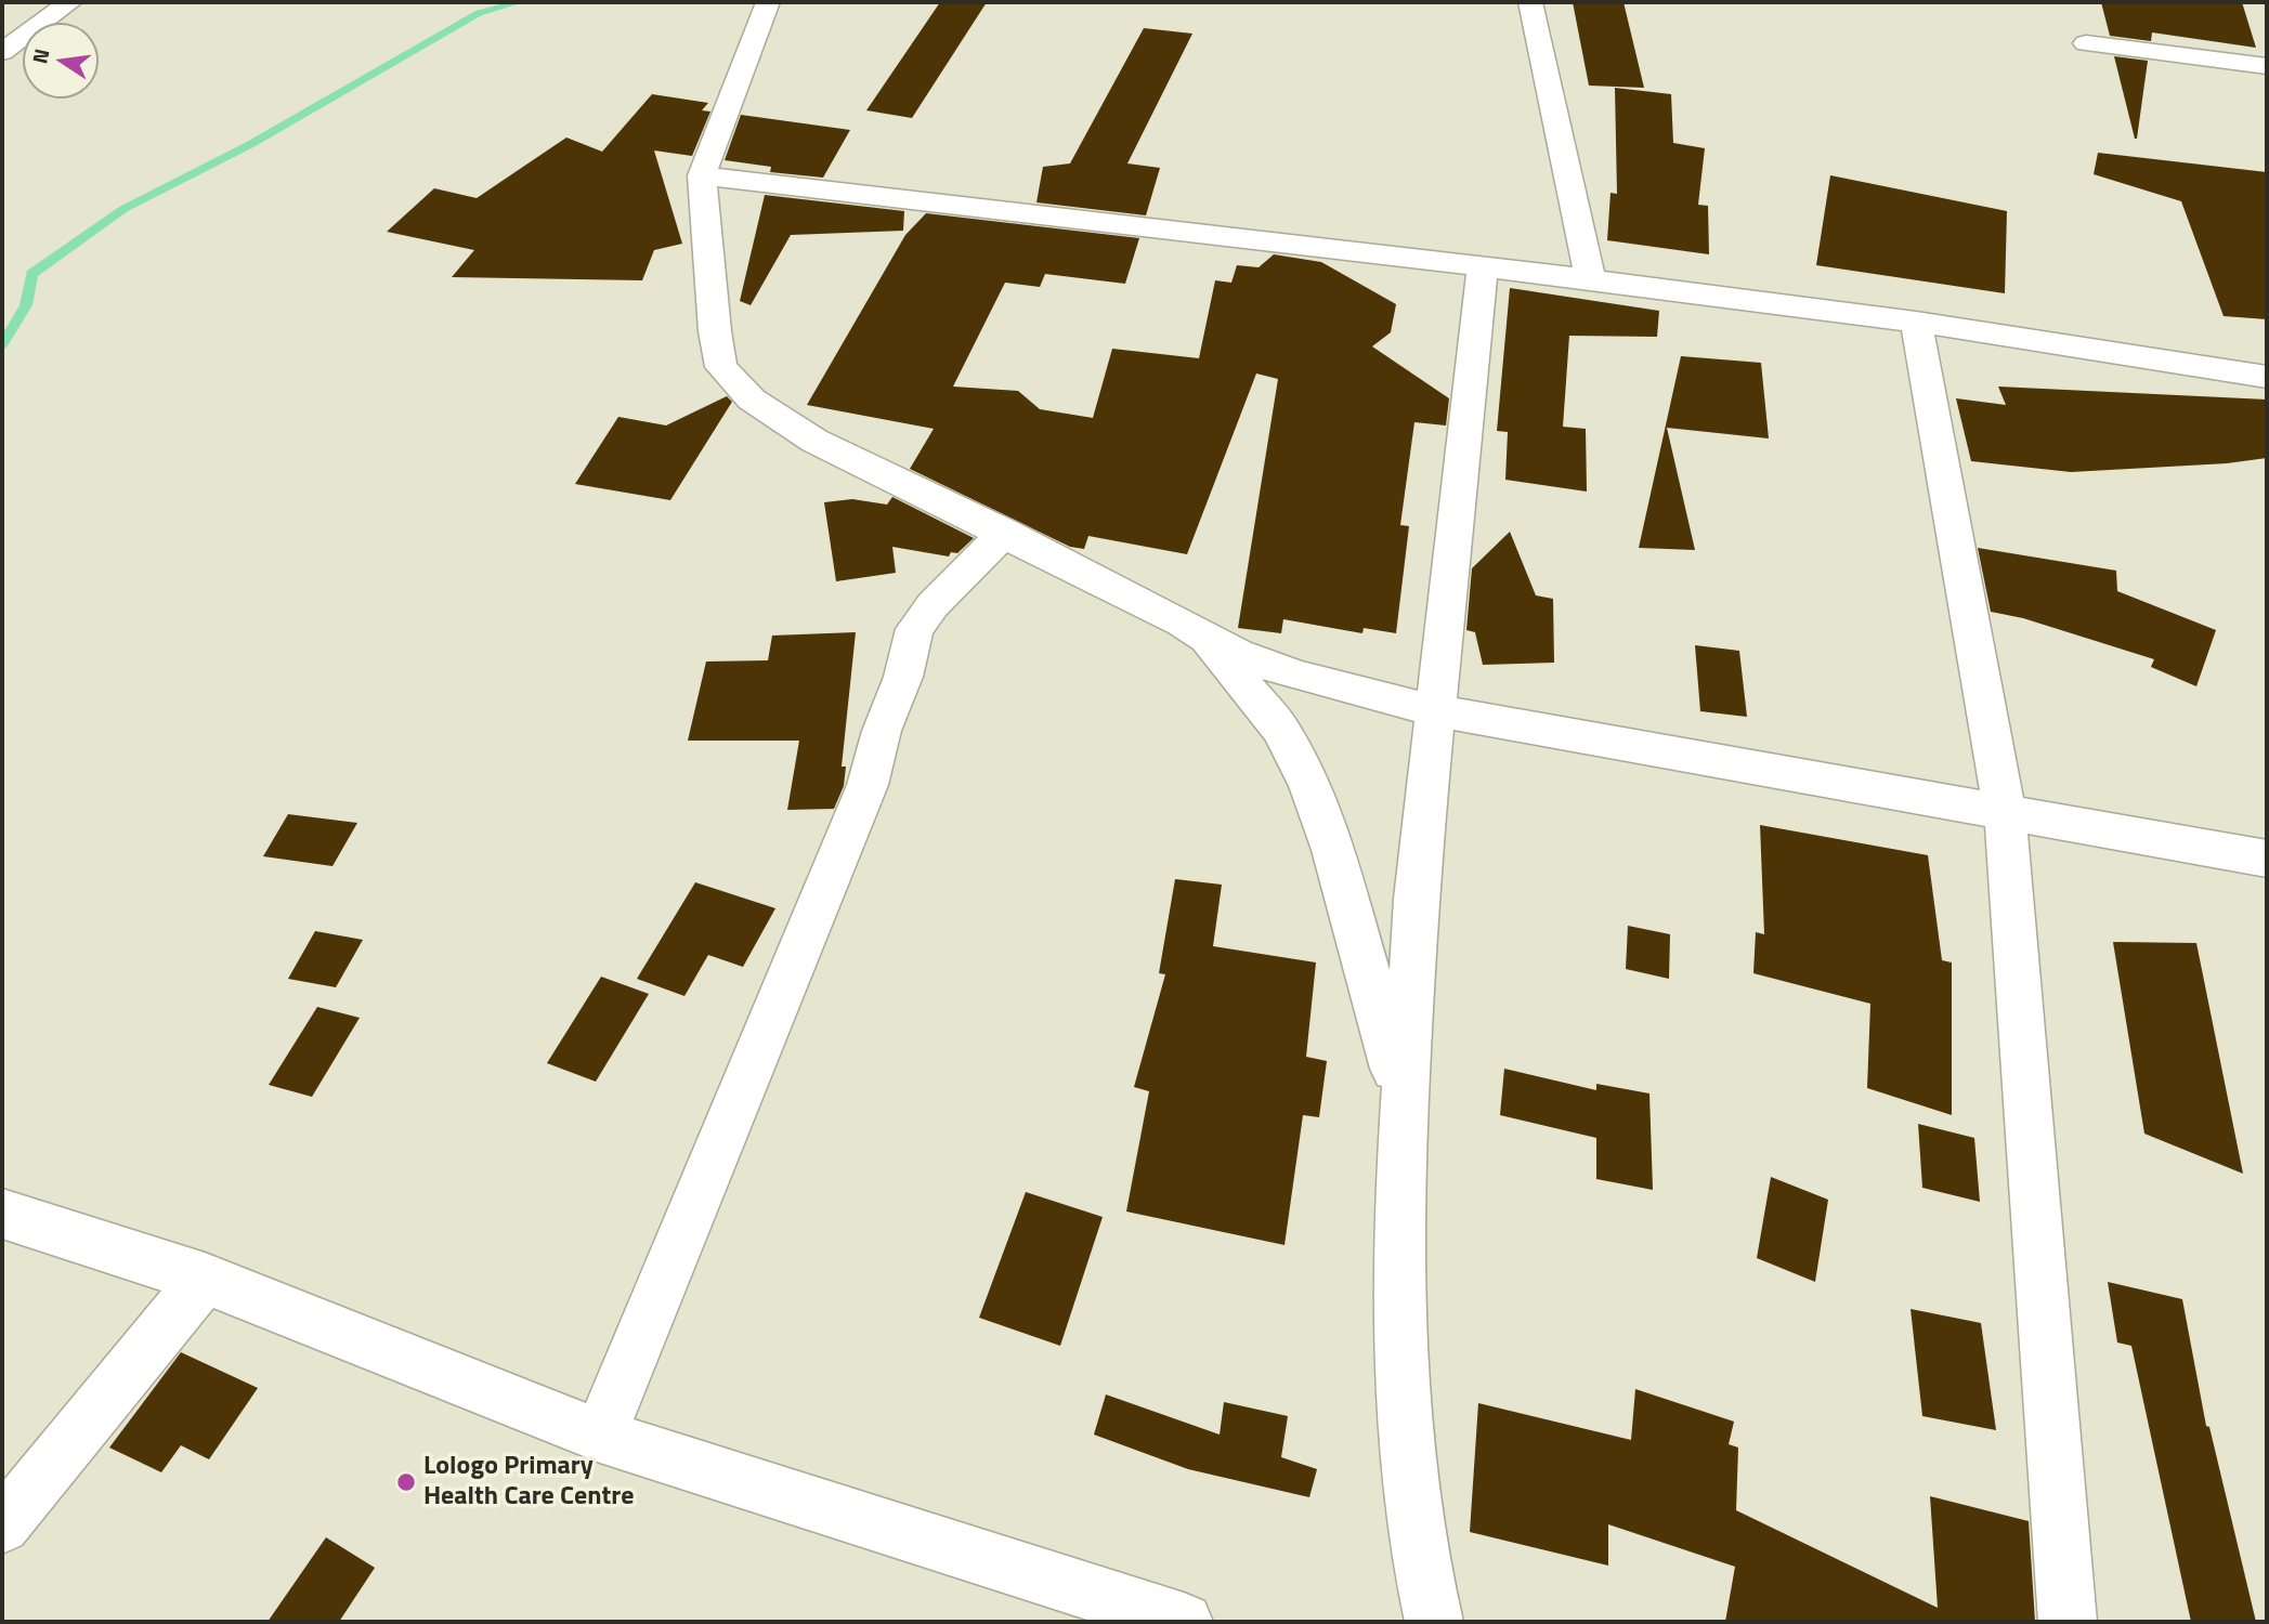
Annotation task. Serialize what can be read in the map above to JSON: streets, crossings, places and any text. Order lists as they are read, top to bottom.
{
  "places": ["Lologo Primary Health Care Centre"],
  "north": "left"
}
